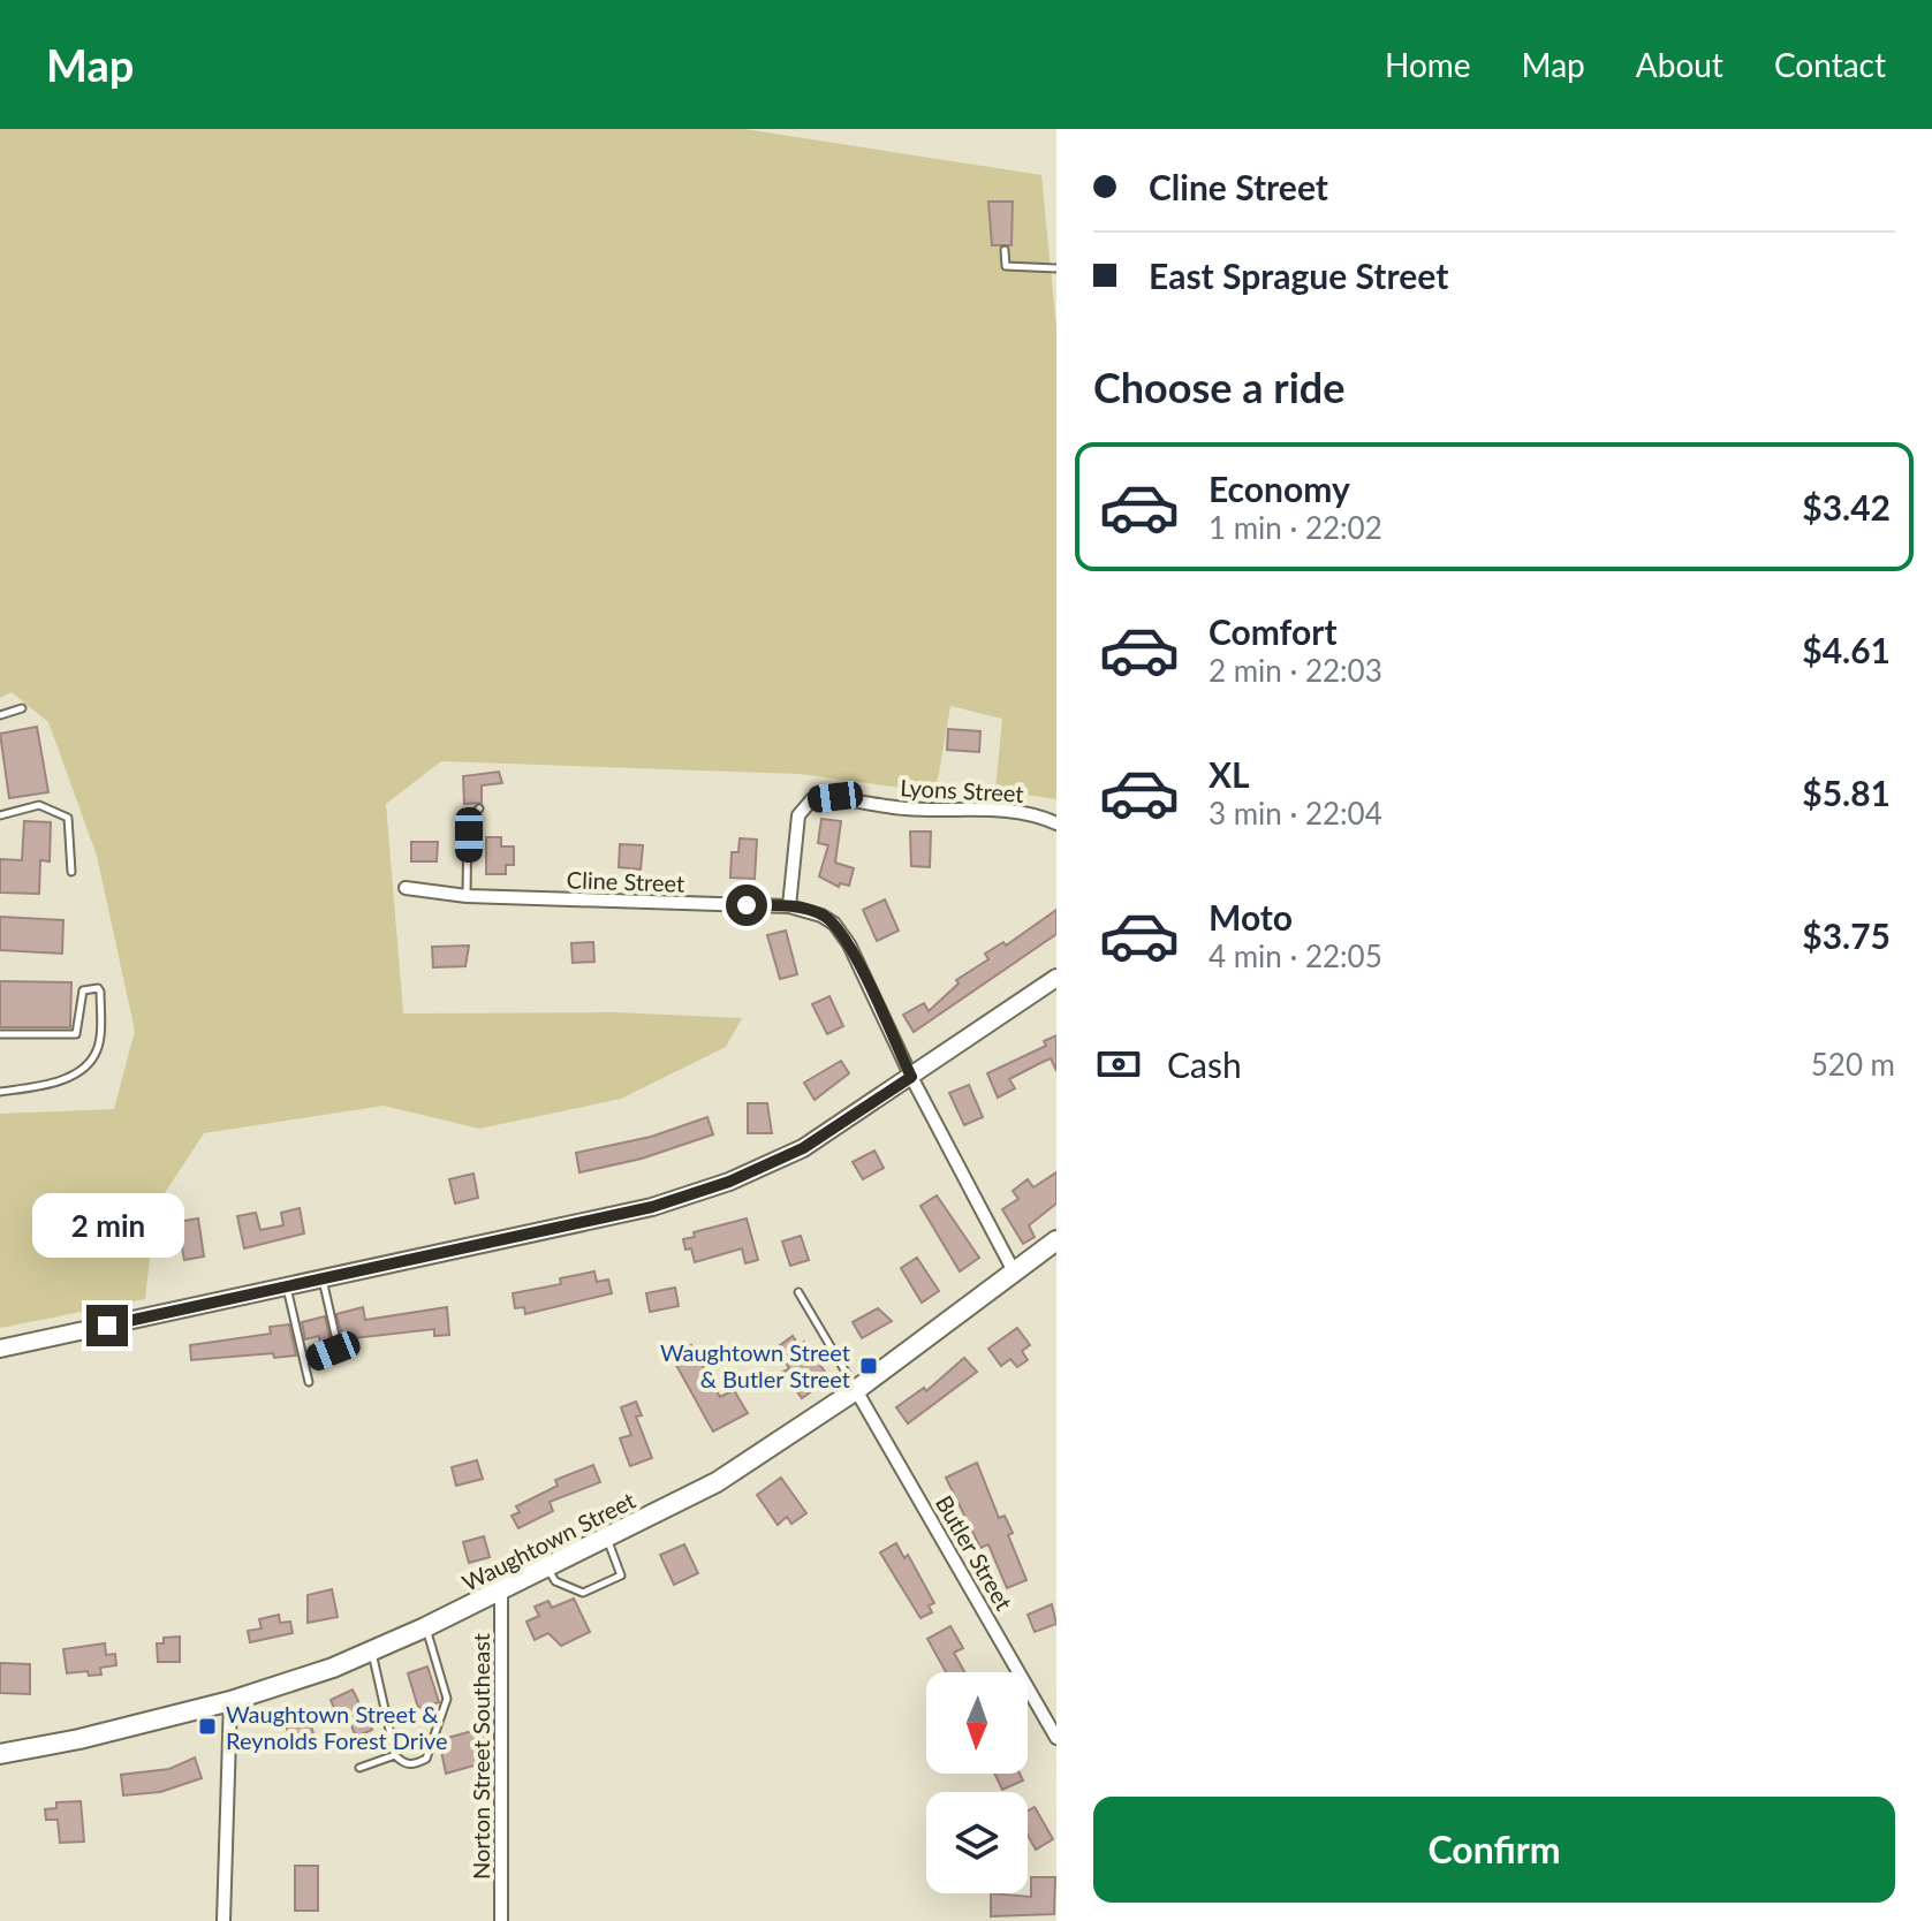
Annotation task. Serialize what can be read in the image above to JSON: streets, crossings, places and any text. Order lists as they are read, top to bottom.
{
  "streets": {
    "main road": ["Waughtown Street"],
    "street": [
      "Lyons Street",
      "Cline Street",
      "Butler Street",
      "Norton Street Southeast"
    ]
  },
  "crossings": [
    ["Lyons Street", "Cline Street"],
    ["Cline Street", "Waughtown Street"],
    ["Waughtown Street", "Butler Street"],
    ["Waughtown Street", "Norton Street Southeast"]
  ],
  "places": {
    "transit": ["Waughtown Street & Butler Street", "Waughtown Street & Reynolds Forest Drive"]
  },
  "north": "bottom",
  "page": {
    "header": "Map",
    "nav": [
      "Home",
      "Map",
      "About",
      "Contact"
    ],
    "banner": ["Cline Street", "East Sprague Street"],
    "heading": "Choose a ride",
    "list": [
      {
        "name": "Economy",
        "note": "1 min · 22:02",
        "value": "$3.42"
      },
      {
        "name": "Comfort",
        "note": "2 min · 22:03",
        "value": "$4.61"
      },
      {
        "name": "XL",
        "note": "3 min · 22:04",
        "value": "$5.81"
      },
      {
        "name": "Moto",
        "note": "4 min · 22:05",
        "value": "$3.75"
      }
    ],
    "pay": ["Cash", "520 m"],
    "bubble": "2 min",
    "buttons": "Confirm"
  }
}
